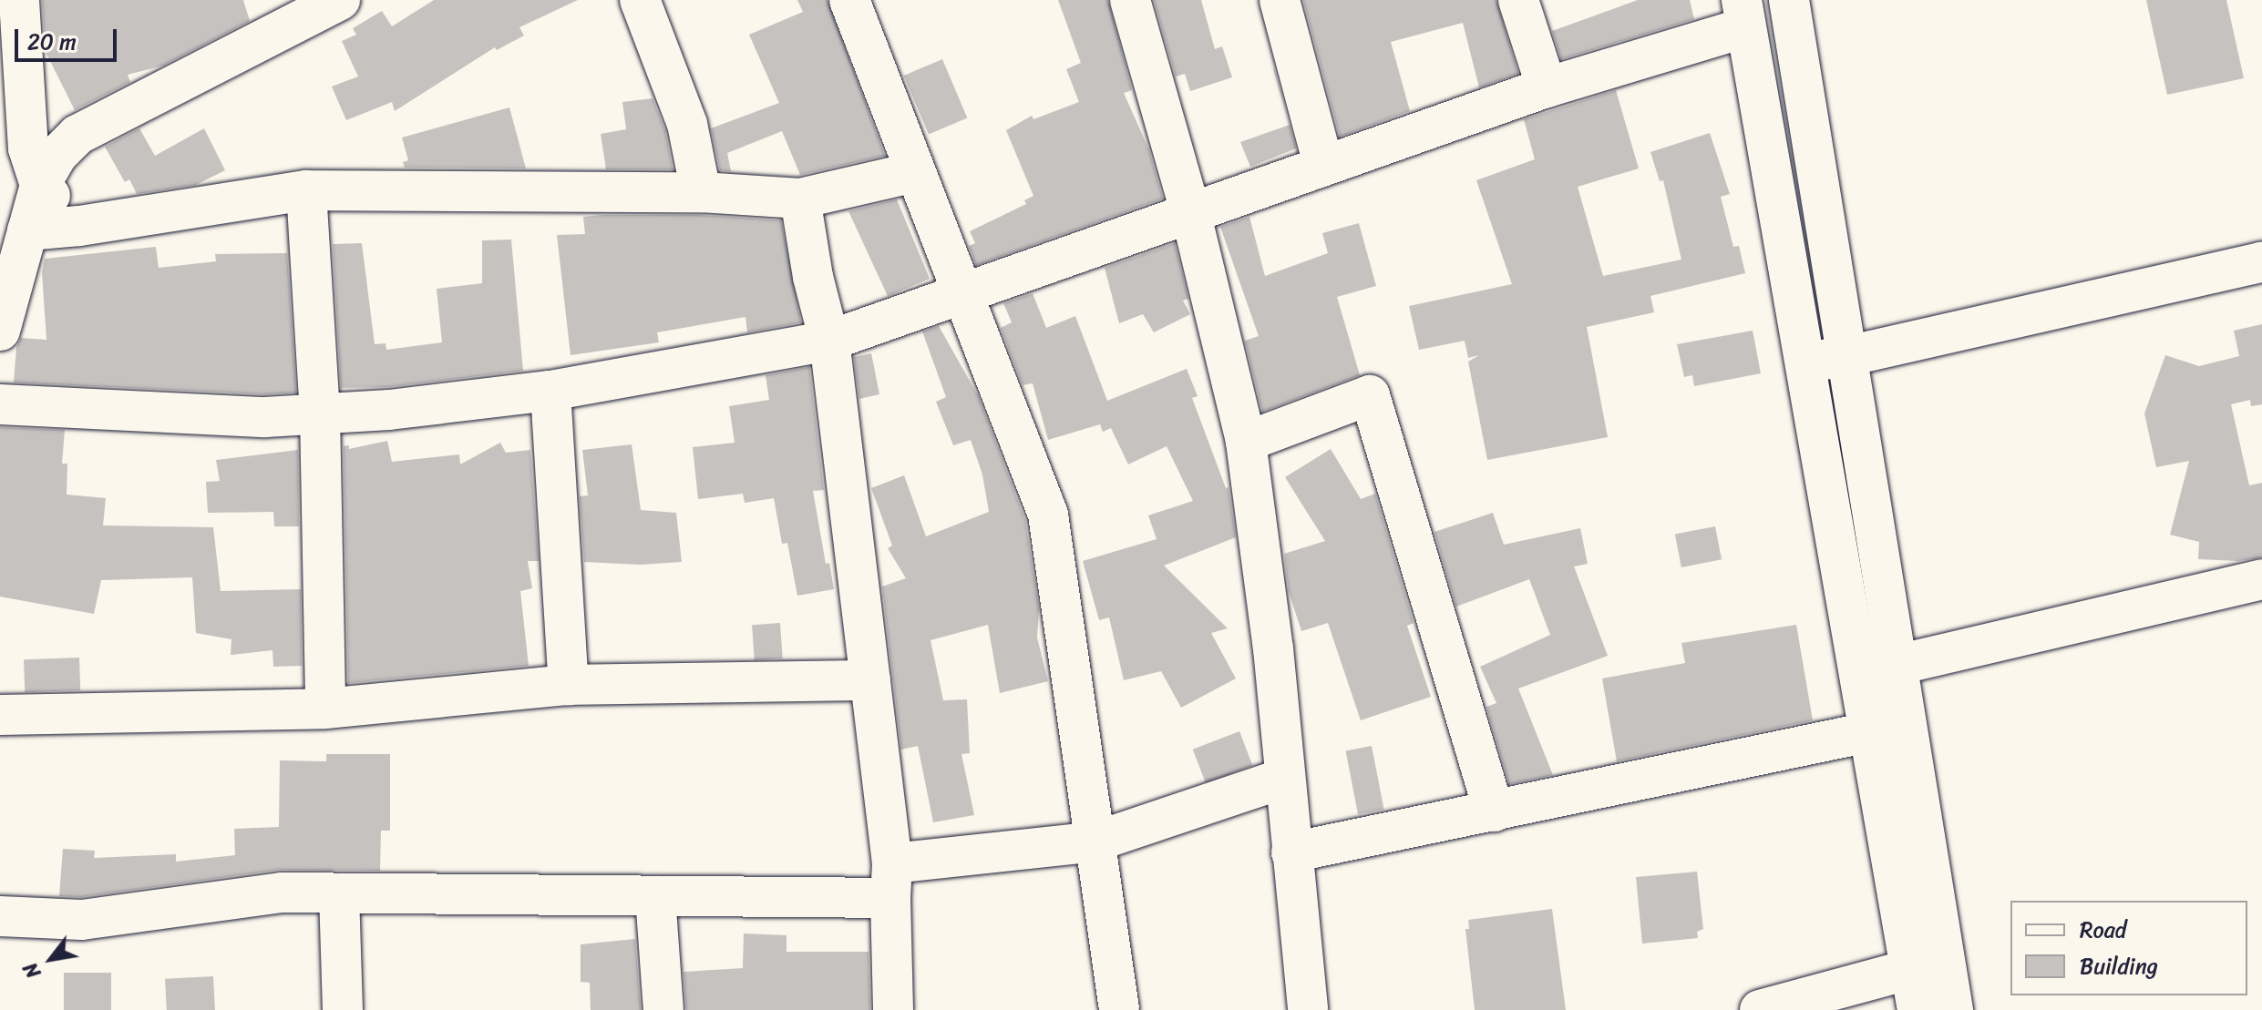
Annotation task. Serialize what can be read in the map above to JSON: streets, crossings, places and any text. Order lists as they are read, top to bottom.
{
  "legend": ["Road", "Building"],
  "scale_bar": "20 m",
  "north": "bottom left"
}
